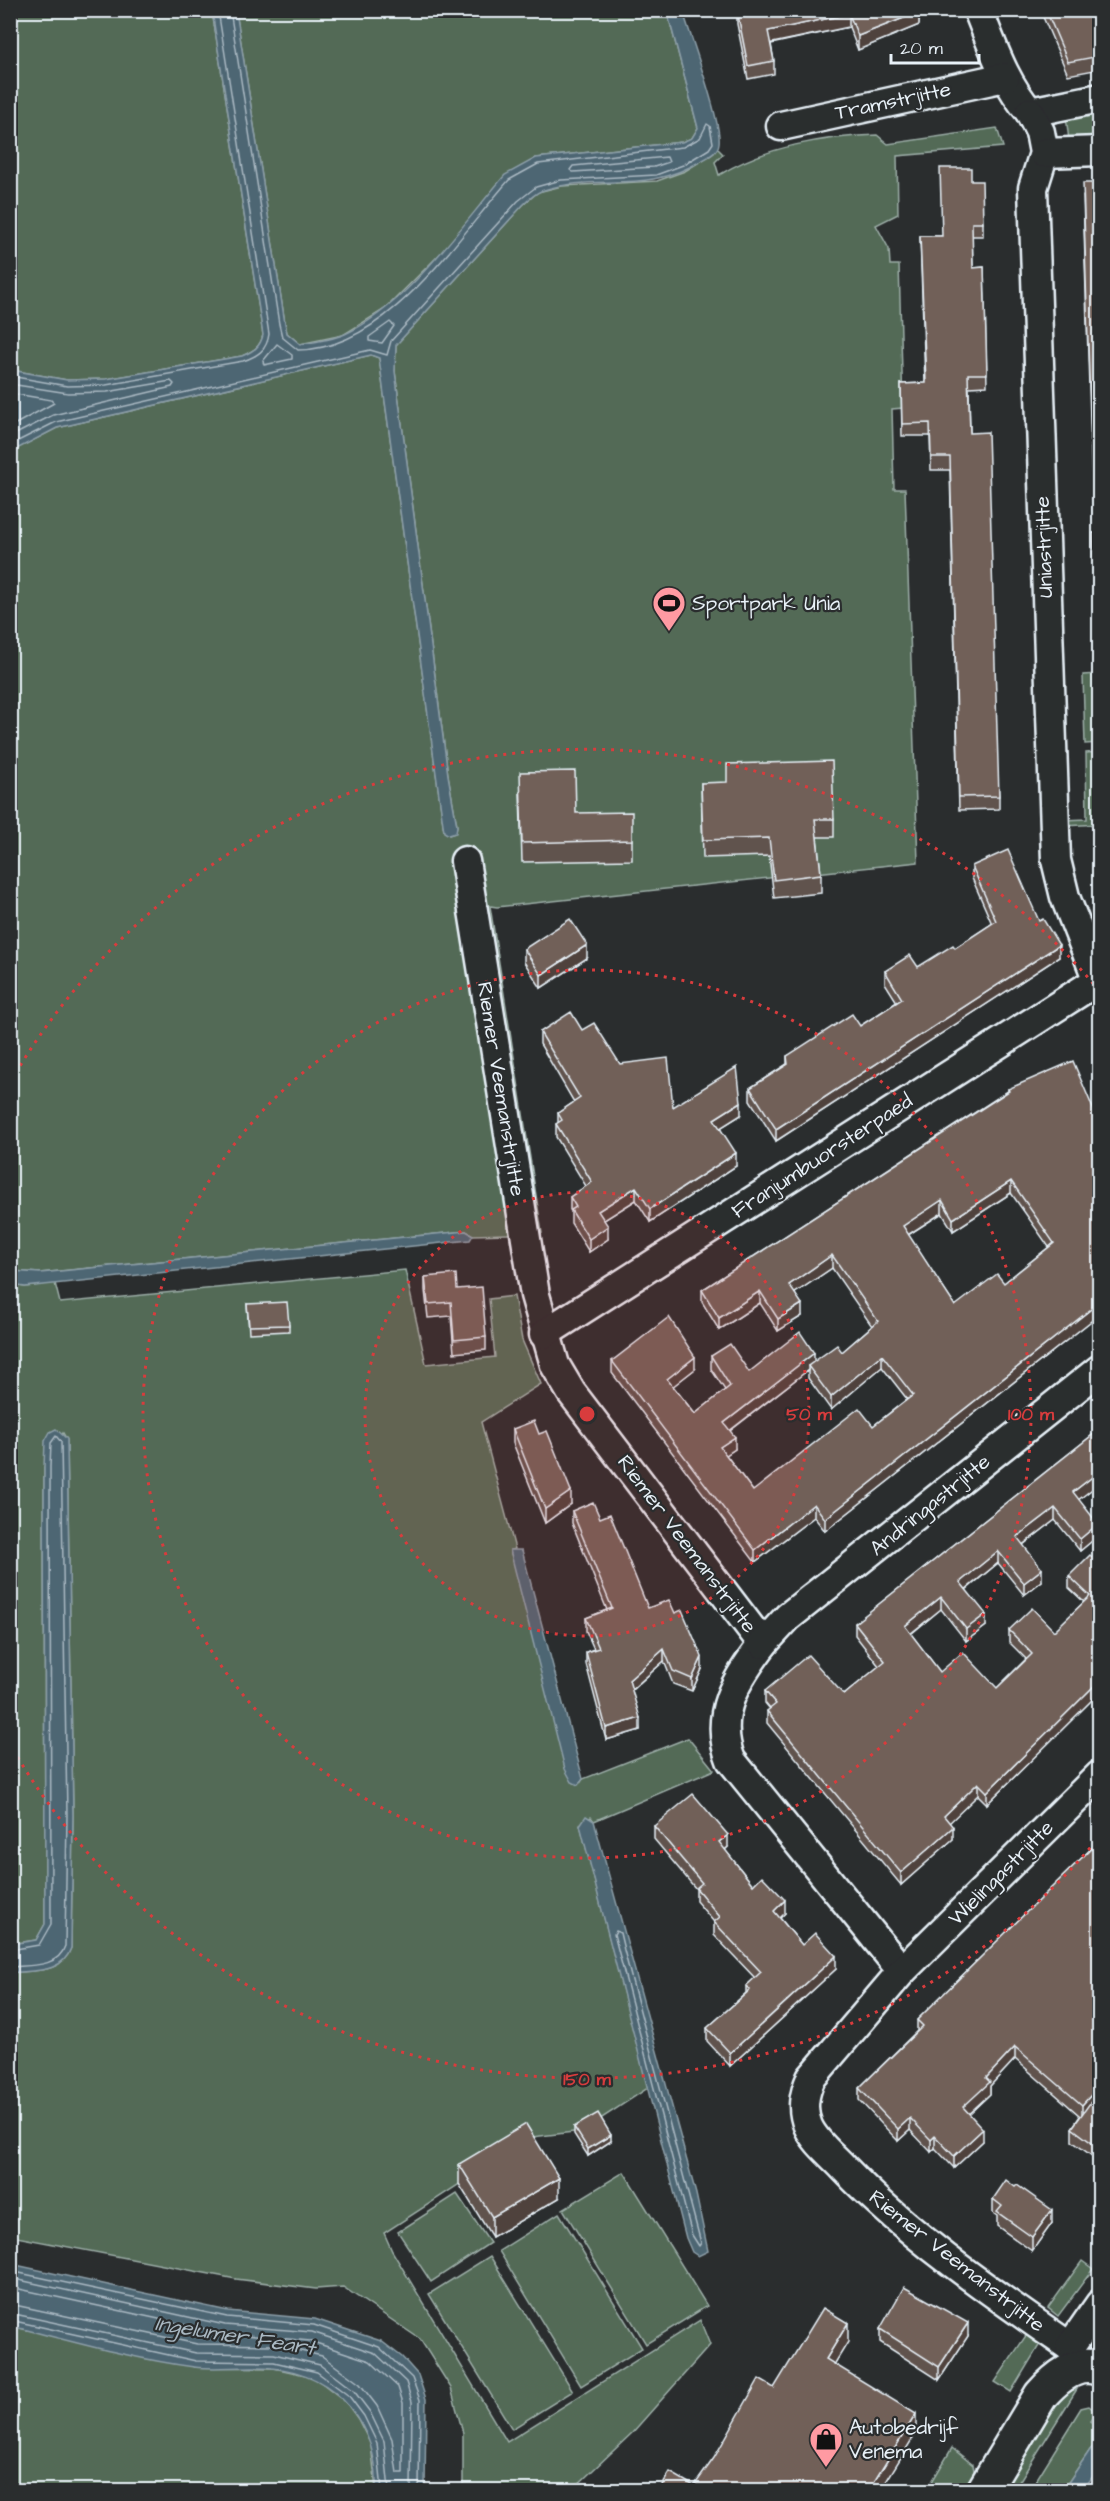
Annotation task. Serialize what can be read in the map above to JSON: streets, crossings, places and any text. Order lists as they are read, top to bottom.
{
  "streets": {
    "street": [
      "Tramstrjitte",
      "Uniastrjitte",
      "Riemer Veemanstrjitte",
      "Franjumbuorsterpaed",
      "Andringastrjitte",
      "Wielingastrjitte"
    ]
  },
  "crossings": [
    ["Uniastrjitte", "Franjumbuorsterpaed"],
    ["Riemer Veemanstrjitte", "Franjumbuorsterpaed"],
    ["Riemer Veemanstrjitte", "Andringastrjitte"],
    ["Riemer Veemanstrjitte", "Wielingastrjitte"]
  ],
  "water": ["Ingelumer Feart"],
  "places": {
    "sports": ["Sportpark Unia"],
    "shop": ["Autobedrijf Venema"]
  },
  "scale_bar": "20 m",
  "rings": ["50 m", "100 m", "150 m"]
}
